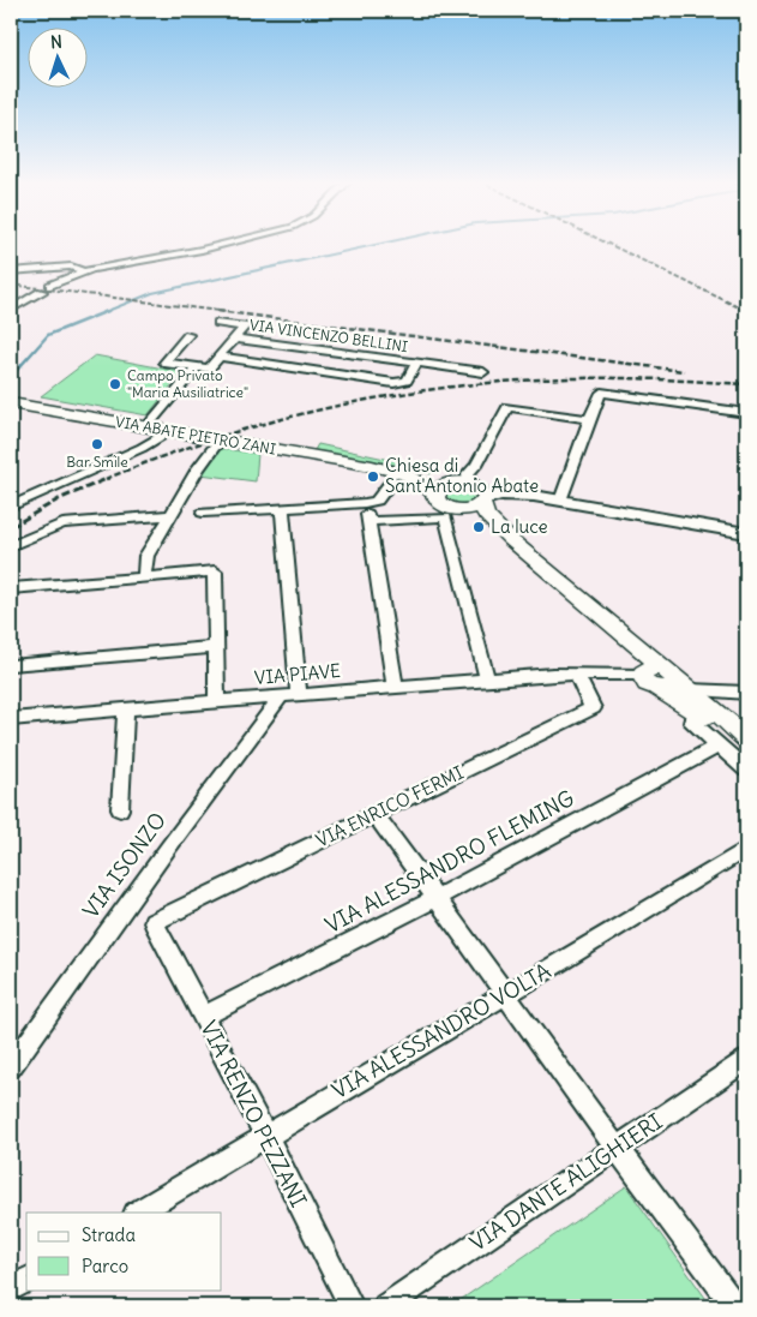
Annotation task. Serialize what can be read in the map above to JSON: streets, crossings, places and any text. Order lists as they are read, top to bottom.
{
  "streets": {
    "main road": ["VIA ABATE PIETRO ZANI"],
    "street": [
      "VIA VINCENZO BELLINI",
      "VIA PIAVE",
      "VIA ENRICO FERMI",
      "VIA ALESSANDRO FLEMING",
      "VIA ISONZO",
      "VIA ALESSANDRO VOLTA",
      "VIA RENZO PEZZANI",
      "VIA DANTE ALIGHIERI"
    ]
  },
  "crossings": [
    ["VIA PIAVE", "VIA ENRICO FERMI"],
    ["VIA PIAVE", "VIA ISONZO"],
    ["VIA ENRICO FERMI", "VIA RENZO PEZZANI"],
    ["VIA ALESSANDRO FLEMING", "VIA RENZO PEZZANI"],
    ["VIA ALESSANDRO VOLTA", "VIA RENZO PEZZANI"]
  ],
  "places": [
    "Campo Privato \"Maria Ausiliatrice\"",
    "Bar Smile",
    "Chiesa di Sant'Antonio Abate",
    "La luce"
  ],
  "legend": ["Strada", "Parco"],
  "north": "top"
}
